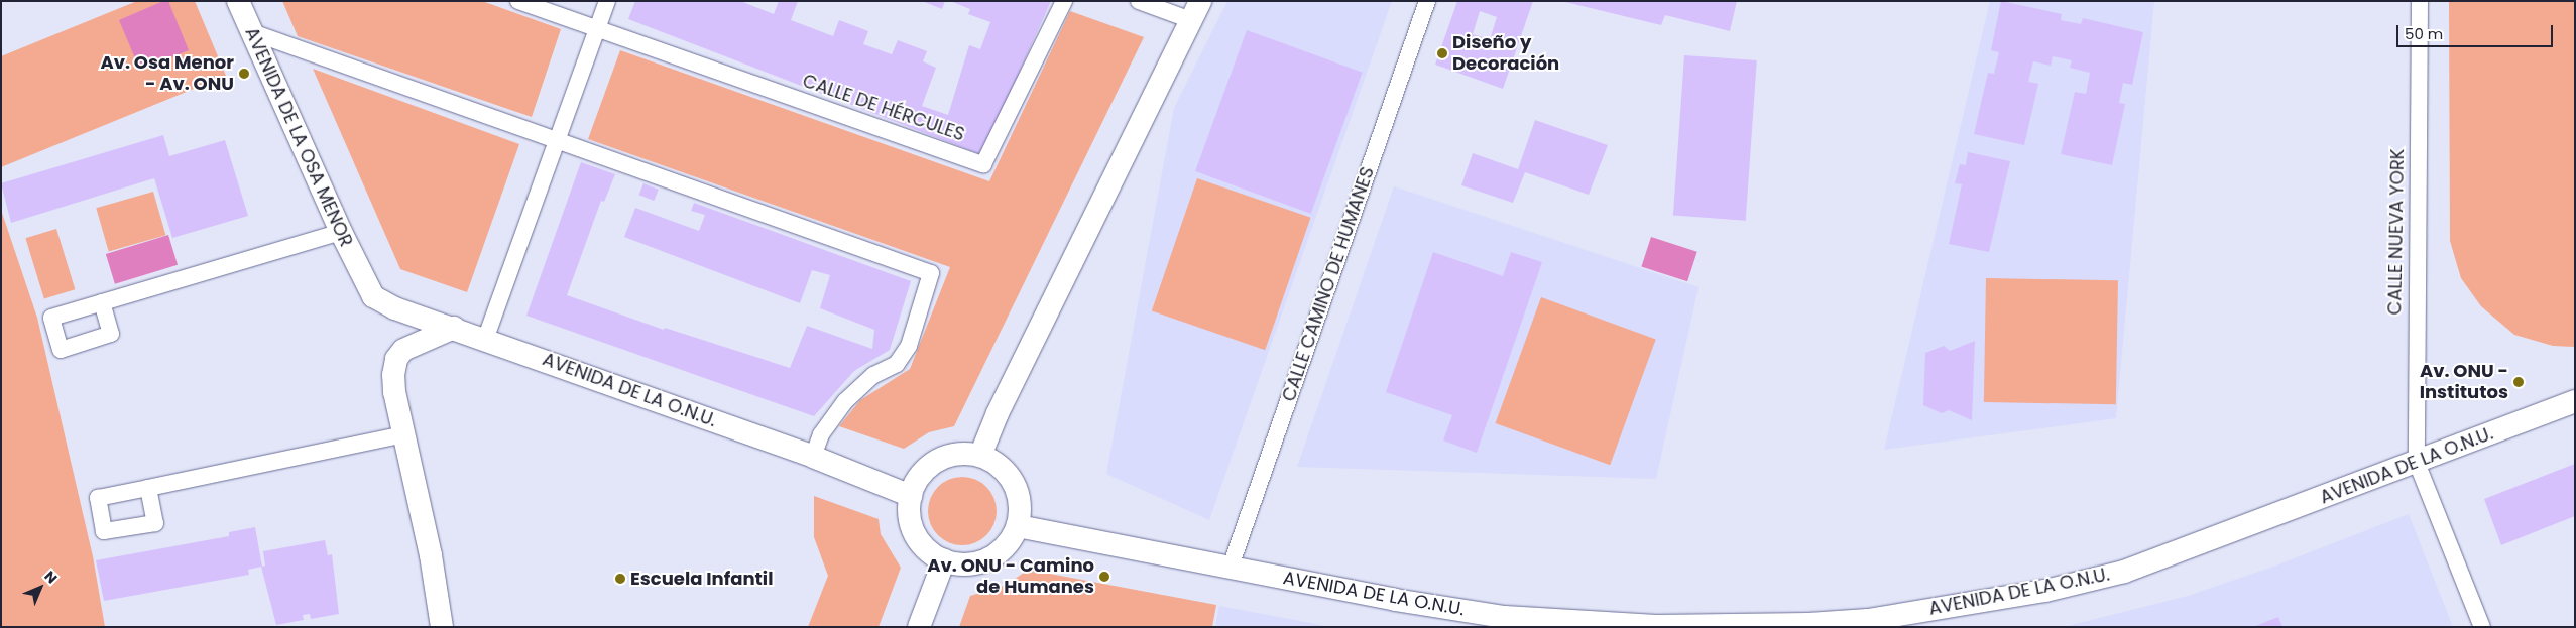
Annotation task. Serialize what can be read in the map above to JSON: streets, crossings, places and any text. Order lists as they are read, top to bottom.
{
  "streets": {
    "street": [
      "CALLE DE HÉRCULES",
      "AVENIDA DE LA OSA MENOR",
      "CALLE NUEVA YORK",
      "CALLE CAMINO DE HUMANES",
      "AVENIDA DE LA O.N.U."
    ]
  },
  "crossings": [
    ["AVENIDA DE LA OSA MENOR", "AVENIDA DE LA O.N.U."],
    ["CALLE NUEVA YORK", "AVENIDA DE LA O.N.U."],
    ["CALLE CAMINO DE HUMANES", "AVENIDA DE LA O.N.U."]
  ],
  "places": [
    "Diseño y Decoración",
    "Av. Osa Menor - Av. ONU",
    "Av. ONU - Institutos",
    "Av. ONU - Camino de Humanes",
    "Escuela Infantil"
  ],
  "scale_bar": "50 m",
  "north": "top right"
}
